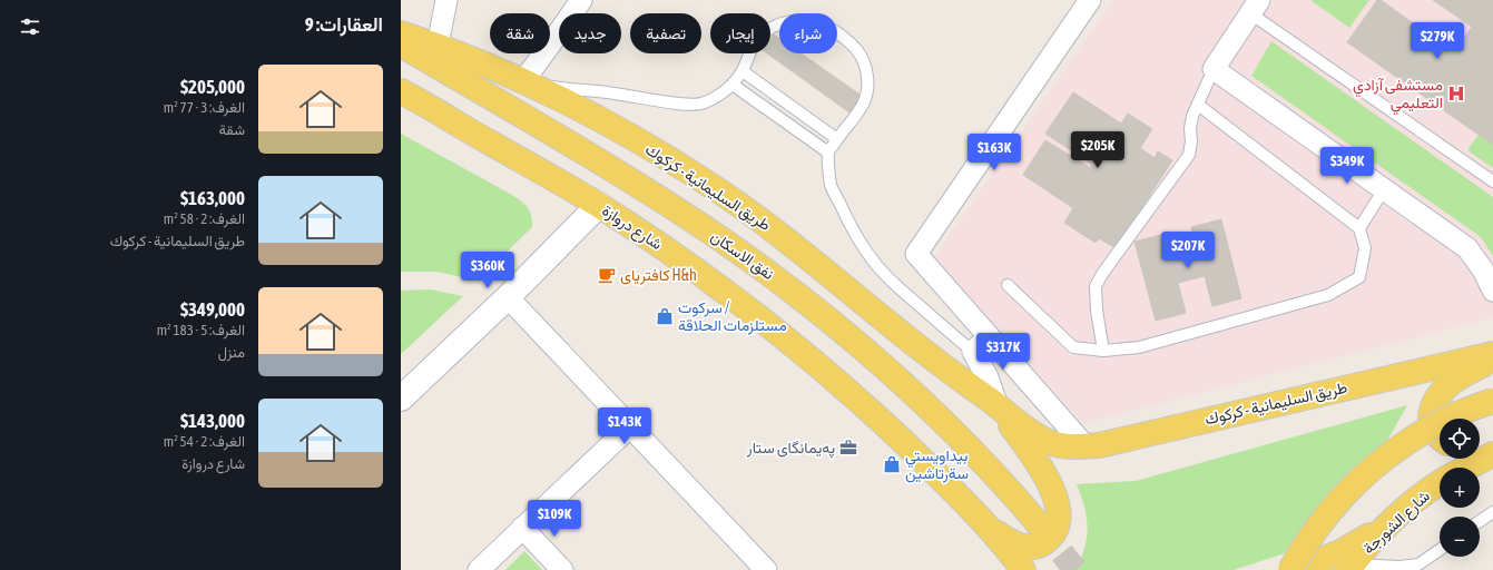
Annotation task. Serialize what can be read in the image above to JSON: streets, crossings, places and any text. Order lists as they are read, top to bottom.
{
  "streets": {
    "main road": [
      "طريق السليمانية - كركوك",
      "شارع دروازة",
      "نفق الاسكان",
      "شارع الشورجة"
    ]
  },
  "places": {
    "hospital": ["مستشفى آزادي التعليمي"],
    "cafe": ["کافتریای H&h"],
    "shop": ["سركوت / مستلزمات الحلاقة", "بيداويستي سةرتاشين"],
    "office": ["پەیمانگای ستار"]
  },
  "page": {
    "heading": "العقارات: 9",
    "chip": [
      "شراء",
      "إيجار",
      "تصفية",
      "جديد",
      "شقة"
    ],
    "price": [
      "$279K",
      "$205K",
      "$163K",
      "$349K",
      "$207K",
      "$360K",
      "$317K",
      "$143K",
      "$109K"
    ],
    "list": [
      {
        "name": "$205,000",
        "note": "الغرف: 3 · 77 m² · شقة"
      },
      {
        "name": "$163,000",
        "note": "الغرف: 2 · 58 m² · طريق السليمانية - كركوك"
      },
      {
        "name": "$349,000",
        "note": "الغرف: 5 · 183 m² · منزل"
      },
      {
        "name": "$143,000",
        "note": "الغرف: 2 · 54 m² · شارع دروازة"
      }
    ],
    "map_buttons": ["+", "−"]
  }
}
